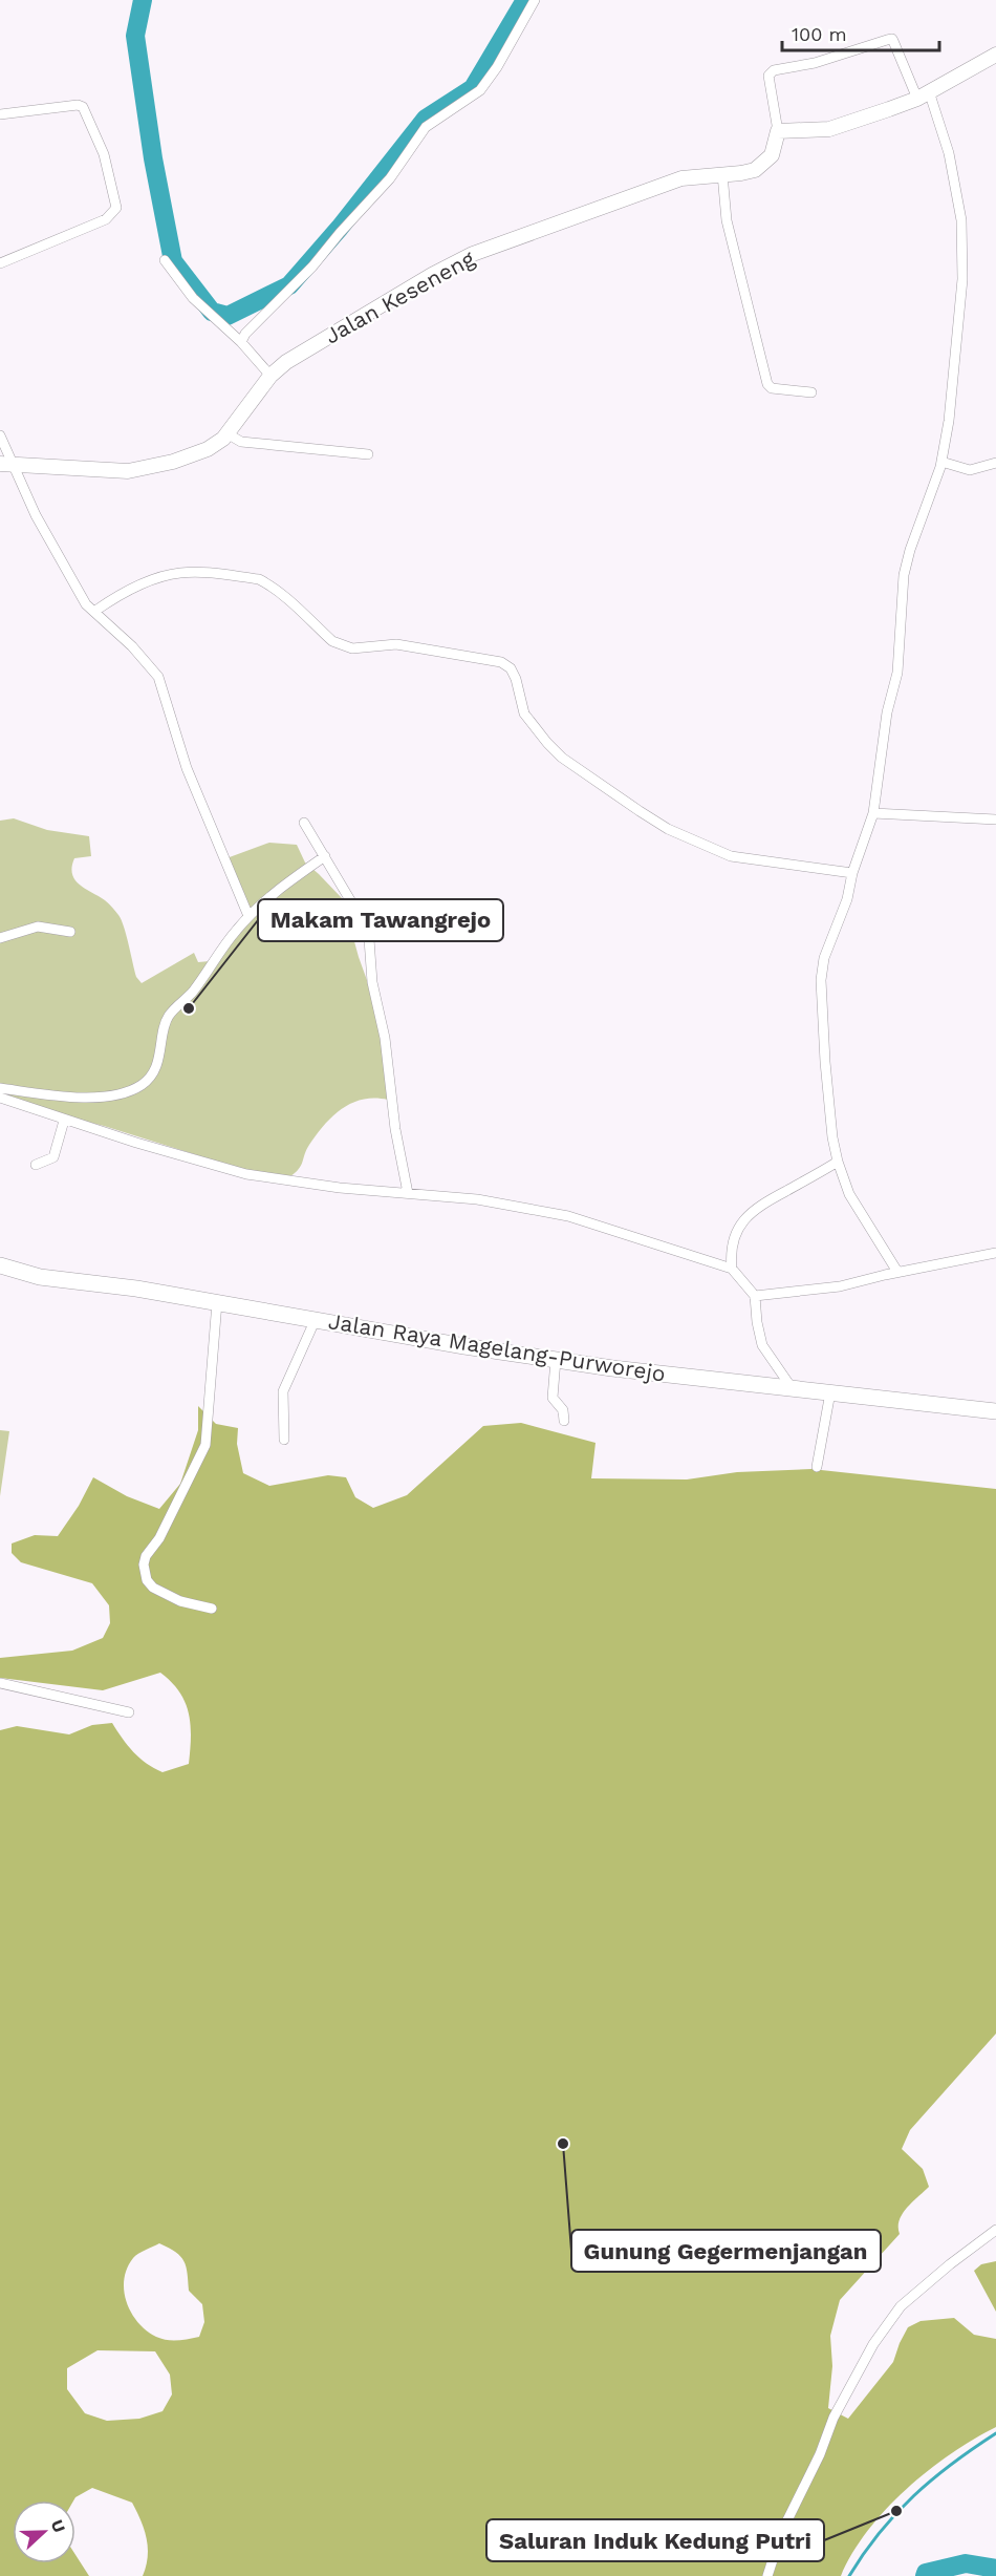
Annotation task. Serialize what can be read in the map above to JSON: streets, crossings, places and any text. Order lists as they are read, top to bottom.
{
  "streets": {
    "main road": ["Jalan Raya Magelang-Purworejo"],
    "street": ["Jalan Keseneng"]
  },
  "places": ["Makam Tawangrejo", "Gunung Gegermenjangan", "Saluran Induk Kedung Putri"],
  "scale_bar": "100 m",
  "north": "right"
}
